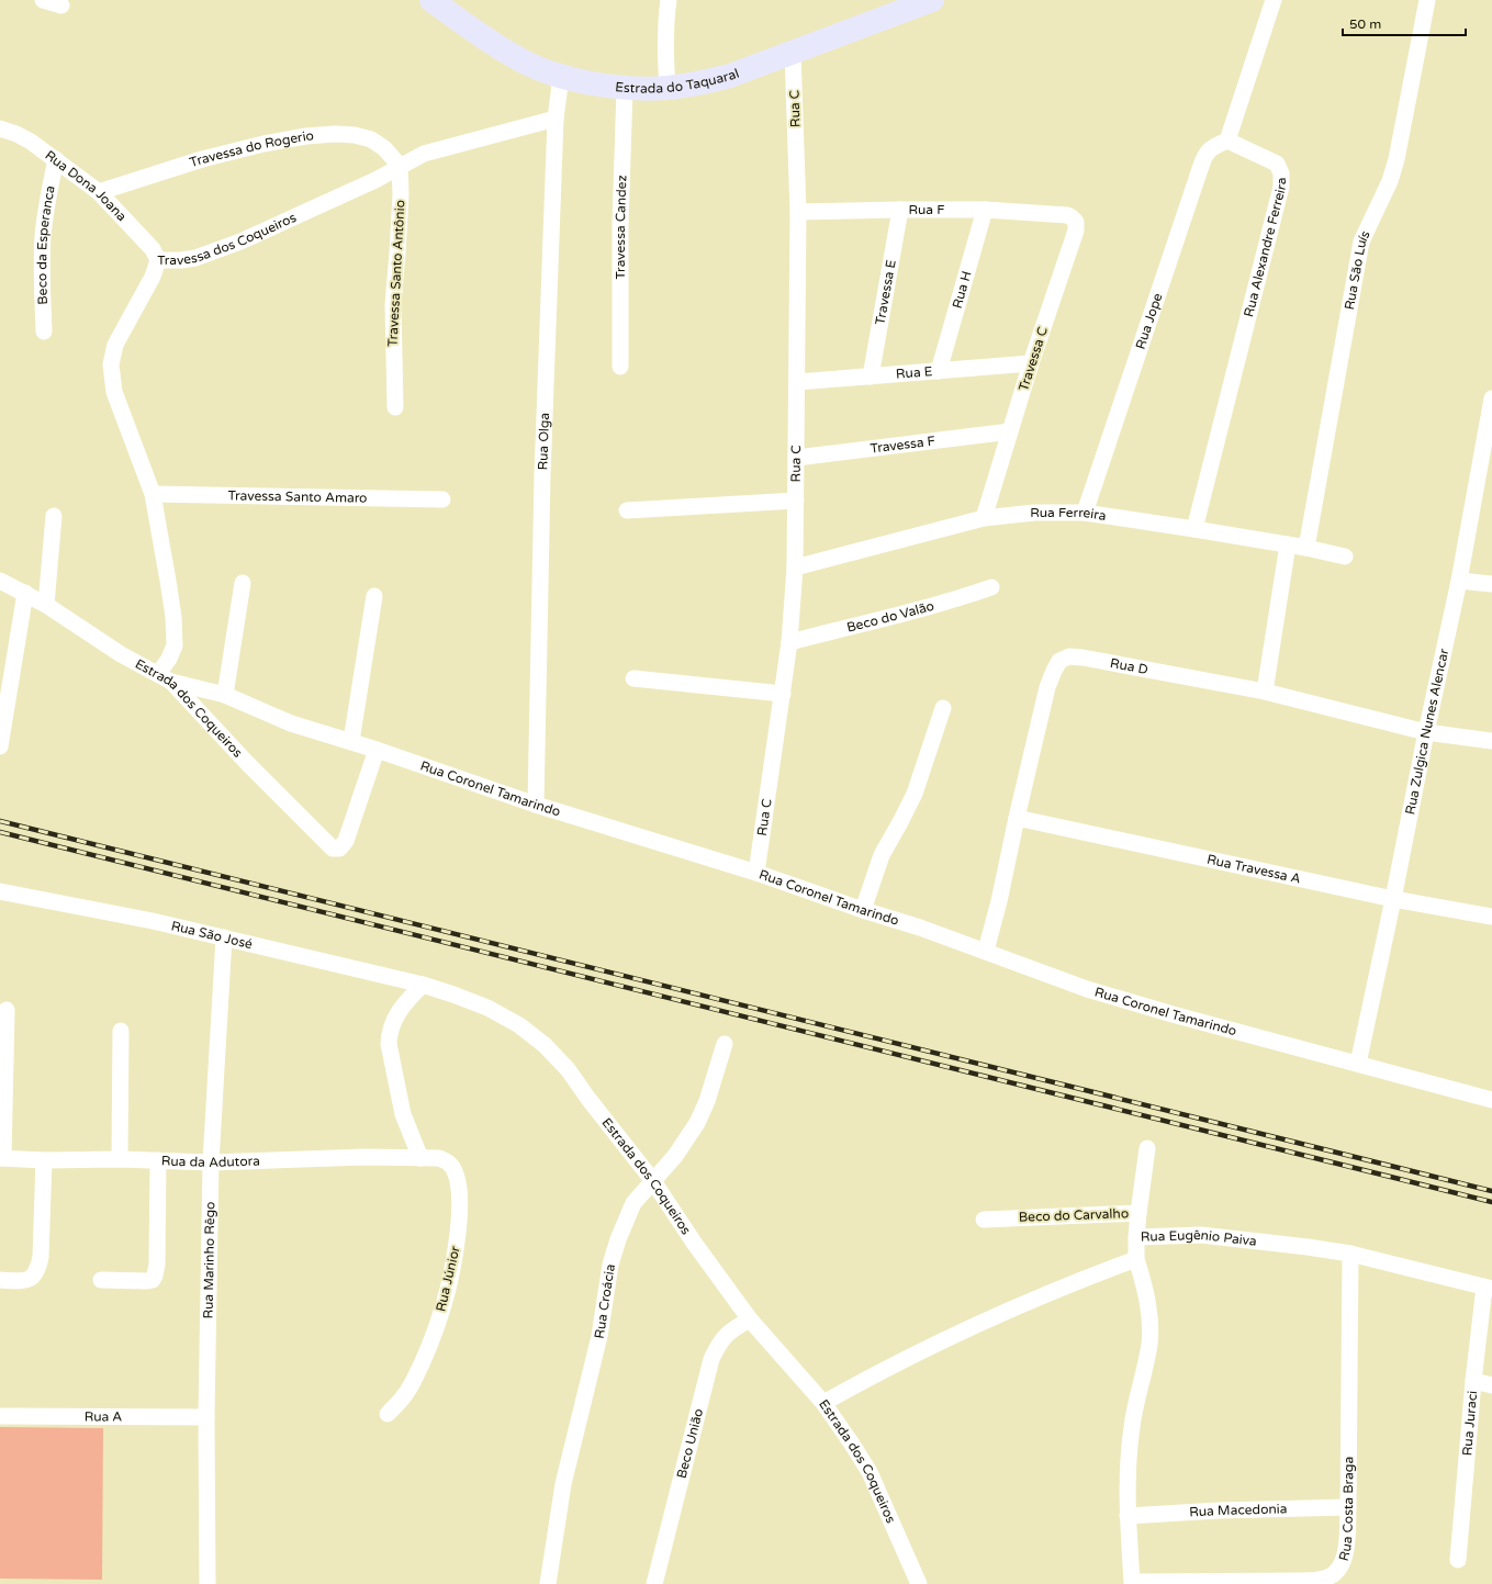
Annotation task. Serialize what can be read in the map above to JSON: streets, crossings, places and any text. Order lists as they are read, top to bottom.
{
  "streets": {
    "street": [
      "Estrada do Taquaral",
      "Rua C",
      "Travessa do Rogerio",
      "Rua Dona Joana",
      "Rua F",
      "Travessa Candez",
      "Travessa dos Coqueiros",
      "Beco da Esperanca",
      "Rua Alexandre Ferreira",
      "Rua São Luís",
      "Travessa Santo Antônio",
      "Rua H",
      "Travessa E",
      "Rua Jope",
      "Travessa C",
      "Rua E",
      "Rua Olga",
      "Travessa F",
      "Travessa Santo Amaro",
      "Rua Ferreira",
      "Beco do Valão",
      "Rua D",
      "Estrada dos Coqueiros",
      "Rua Zulgica Nunes Alencar",
      "Rua Coronel Tamarindo",
      "Rua Travessa A",
      "Rua São José",
      "Rua da Adutora",
      "Beco do Carvalho",
      "Rua Eugênio Paiva",
      "Rua Marinho Rêgo",
      "Rua Júnior",
      "Rua Croácia",
      "Rua A",
      "Rua Juraci",
      "Beco União",
      "Rua Costa Braga",
      "Rua Macedonia"
    ]
  },
  "crossings": [
    ["Estrada do Taquaral", "Rua C"],
    ["Estrada do Taquaral", "Travessa Candez"],
    ["Estrada do Taquaral", "Rua Olga"],
    ["Rua C", "Rua F"],
    ["Rua C", "Rua E"],
    ["Rua C", "Travessa F"],
    ["Rua C", "Rua Ferreira"],
    ["Rua C", "Beco do Valão"],
    ["Rua C", "Rua Coronel Tamarindo"],
    ["Travessa do Rogerio", "Rua Dona Joana"],
    ["Travessa do Rogerio", "Travessa dos Coqueiros"],
    ["Travessa do Rogerio", "Travessa Santo Antônio"],
    ["Rua Dona Joana", "Travessa dos Coqueiros"],
    ["Rua Dona Joana", "Beco da Esperanca"],
    ["Rua F", "Rua H"],
    ["Rua F", "Travessa E"],
    ["Rua F", "Travessa C"],
    ["Travessa dos Coqueiros", "Travessa Santo Antônio"],
    ["Travessa dos Coqueiros", "Rua Olga"],
    ["Travessa dos Coqueiros", "Travessa Santo Amaro"],
    ["Travessa dos Coqueiros", "Estrada dos Coqueiros"],
    ["Travessa dos Coqueiros", "Rua Coronel Tamarindo"],
    ["Rua Alexandre Ferreira", "Rua Jope"],
    ["Rua Alexandre Ferreira", "Rua Ferreira"],
    ["Rua São Luís", "Rua Ferreira"],
    ["Rua H", "Rua E"],
    ["Travessa E", "Rua E"],
    ["Rua Jope", "Rua Ferreira"],
    ["Travessa C", "Rua E"],
    ["Travessa C", "Travessa F"],
    ["Travessa C", "Rua Ferreira"],
    ["Rua Olga", "Rua Coronel Tamarindo"],
    ["Rua D", "Rua Zulgica Nunes Alencar"],
    ["Rua D", "Rua Coronel Tamarindo"],
    ["Rua D", "Rua Travessa A"],
    ["Estrada dos Coqueiros", "Rua Coronel Tamarindo"],
    ["Estrada dos Coqueiros", "Rua São José"],
    ["Estrada dos Coqueiros", "Rua Eugênio Paiva"],
    ["Estrada dos Coqueiros", "Rua Croácia"],
    ["Estrada dos Coqueiros", "Beco União"],
    ["Rua Zulgica Nunes Alencar", "Rua Coronel Tamarindo"],
    ["Rua Zulgica Nunes Alencar", "Rua Travessa A"],
    ["Rua São José", "Rua Marinho Rêgo"],
    ["Rua da Adutora", "Rua Marinho Rêgo"],
    ["Rua da Adutora", "Rua Júnior"],
    ["Beco do Carvalho", "Rua Eugênio Paiva"],
    ["Rua Eugênio Paiva", "Rua Juraci"],
    ["Rua Eugênio Paiva", "Rua Costa Braga"],
    ["Rua Marinho Rêgo", "Rua A"],
    ["Rua Costa Braga", "Rua Macedonia"]
  ],
  "scale_bar": "50 m"
}
